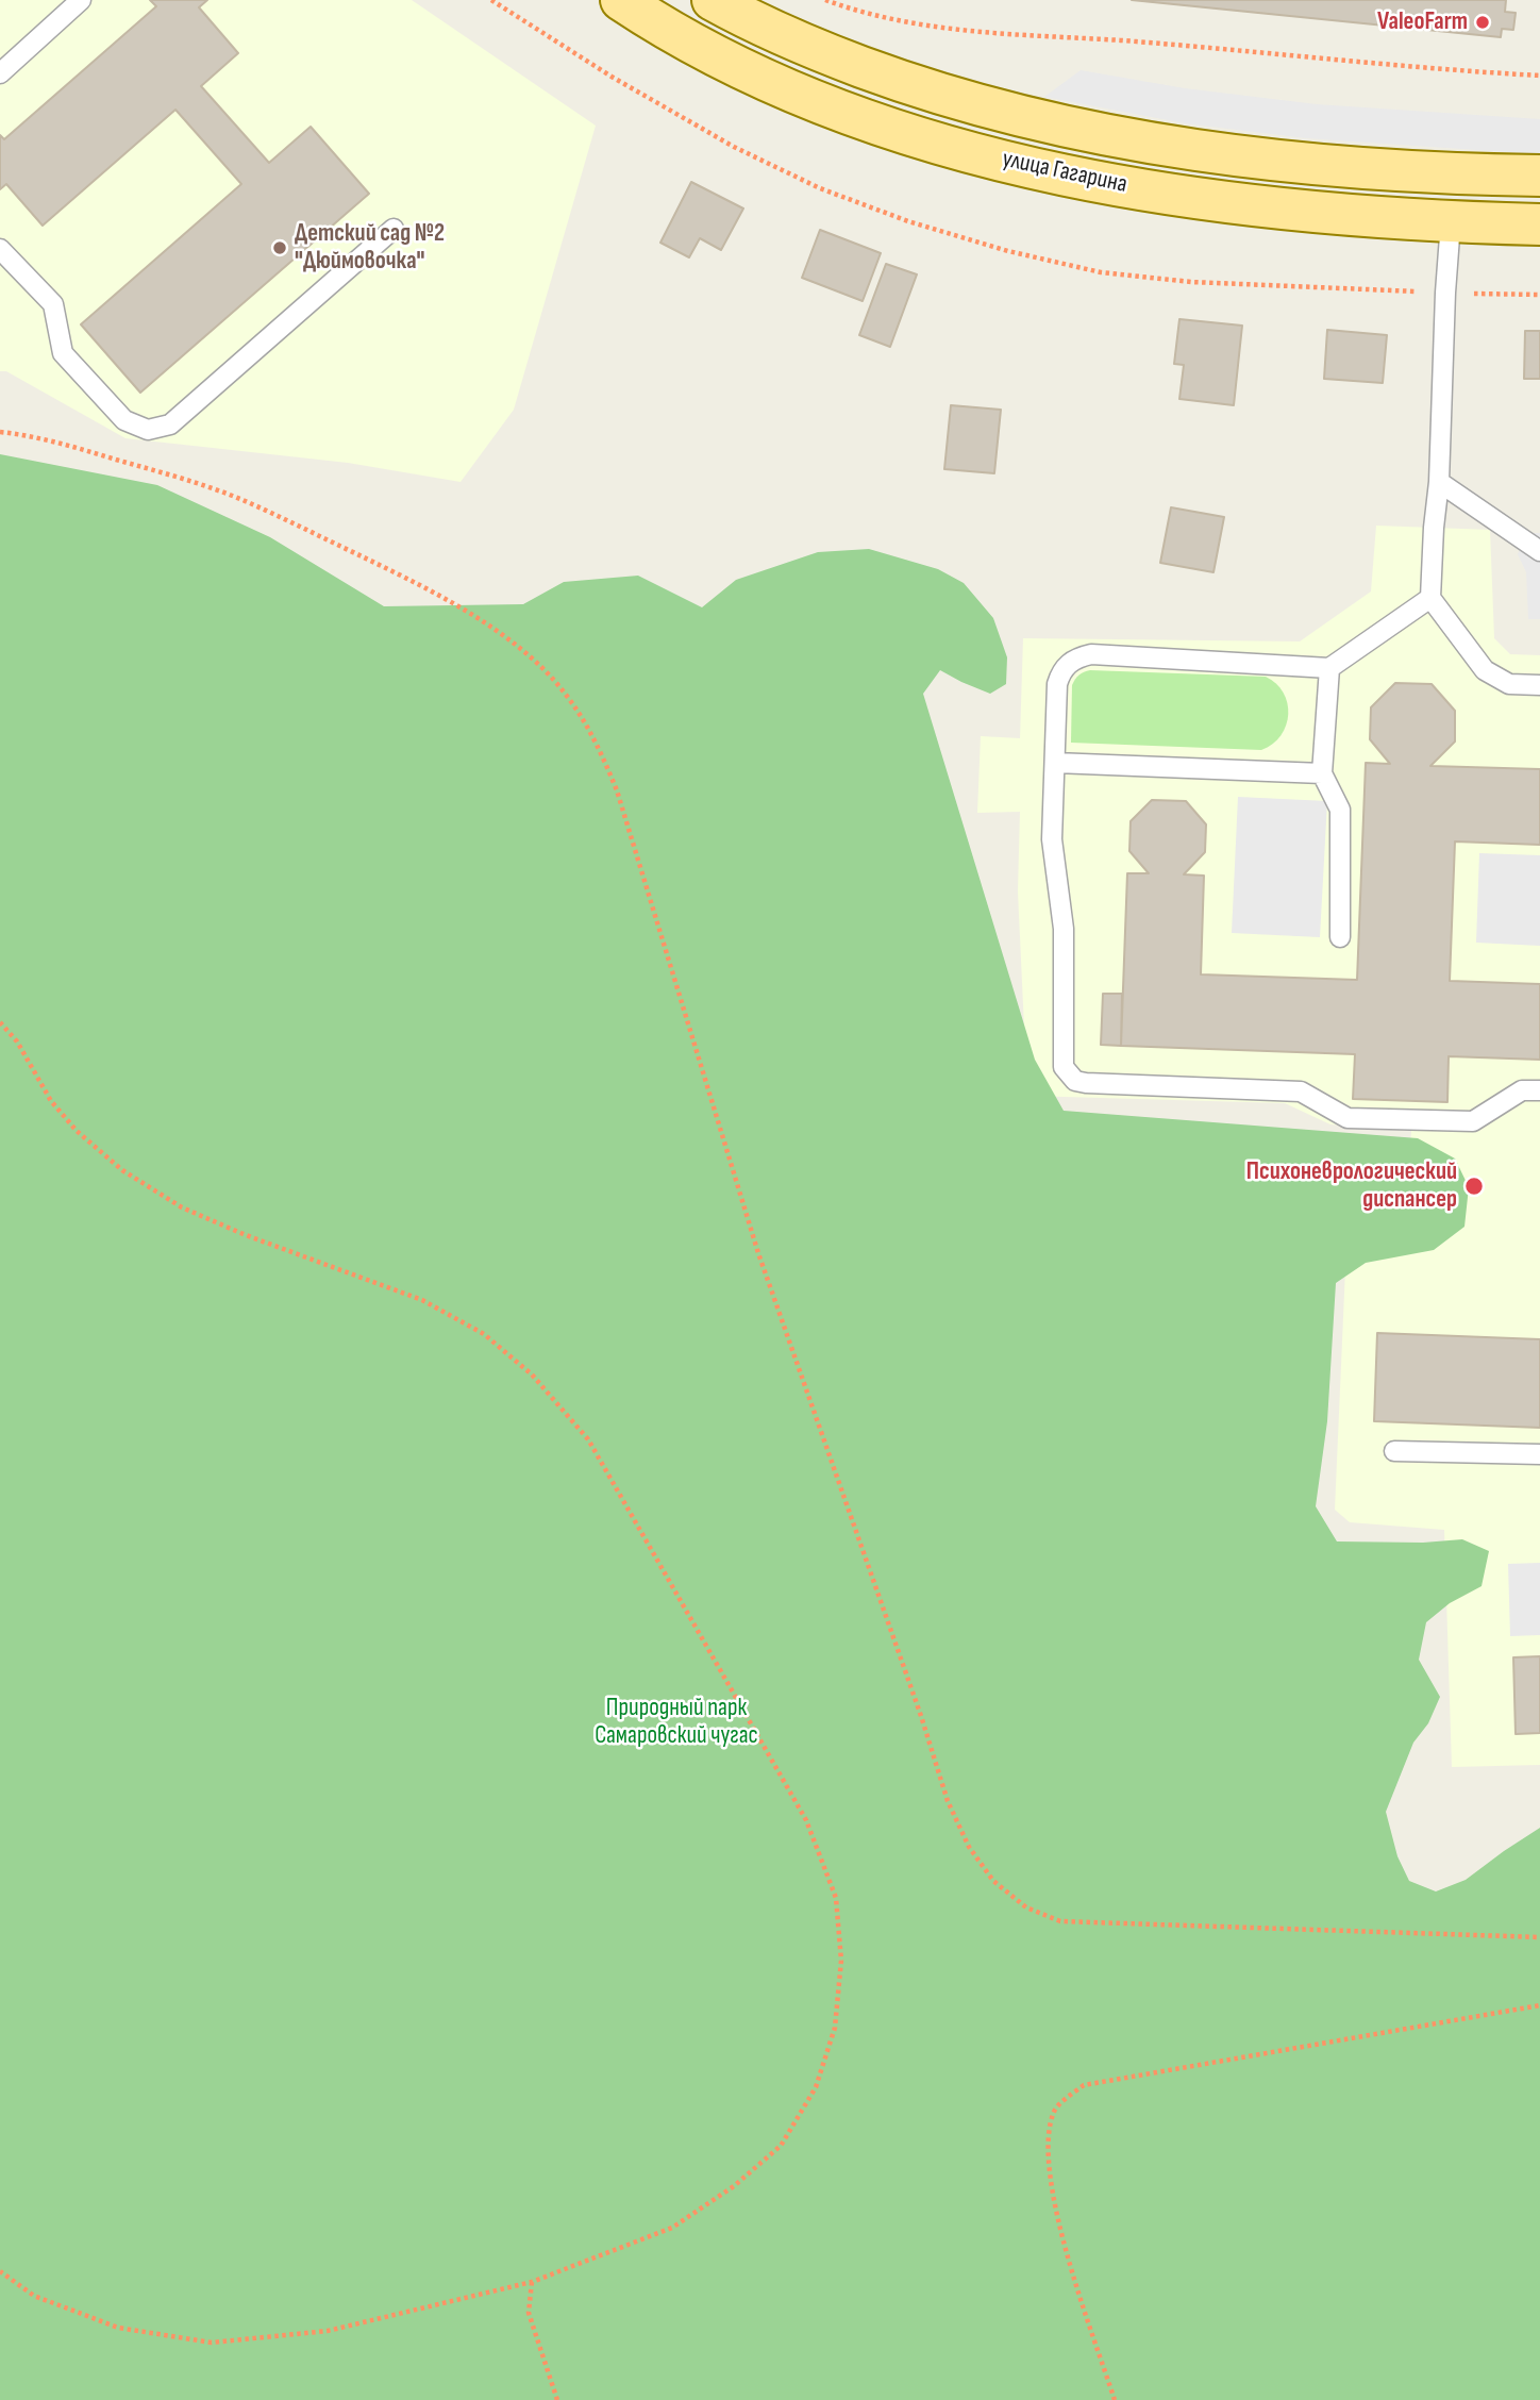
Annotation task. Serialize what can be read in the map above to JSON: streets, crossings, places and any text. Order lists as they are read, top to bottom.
{
  "streets": {
    "main road": ["улица Гагарина"]
  },
  "parks": ["Природный парк Самаровский чугас"],
  "places": ["ValeoFarm", "Детский сад №2 \"Дюймовочка\"", "Психоневрологический диспансер"]
}
